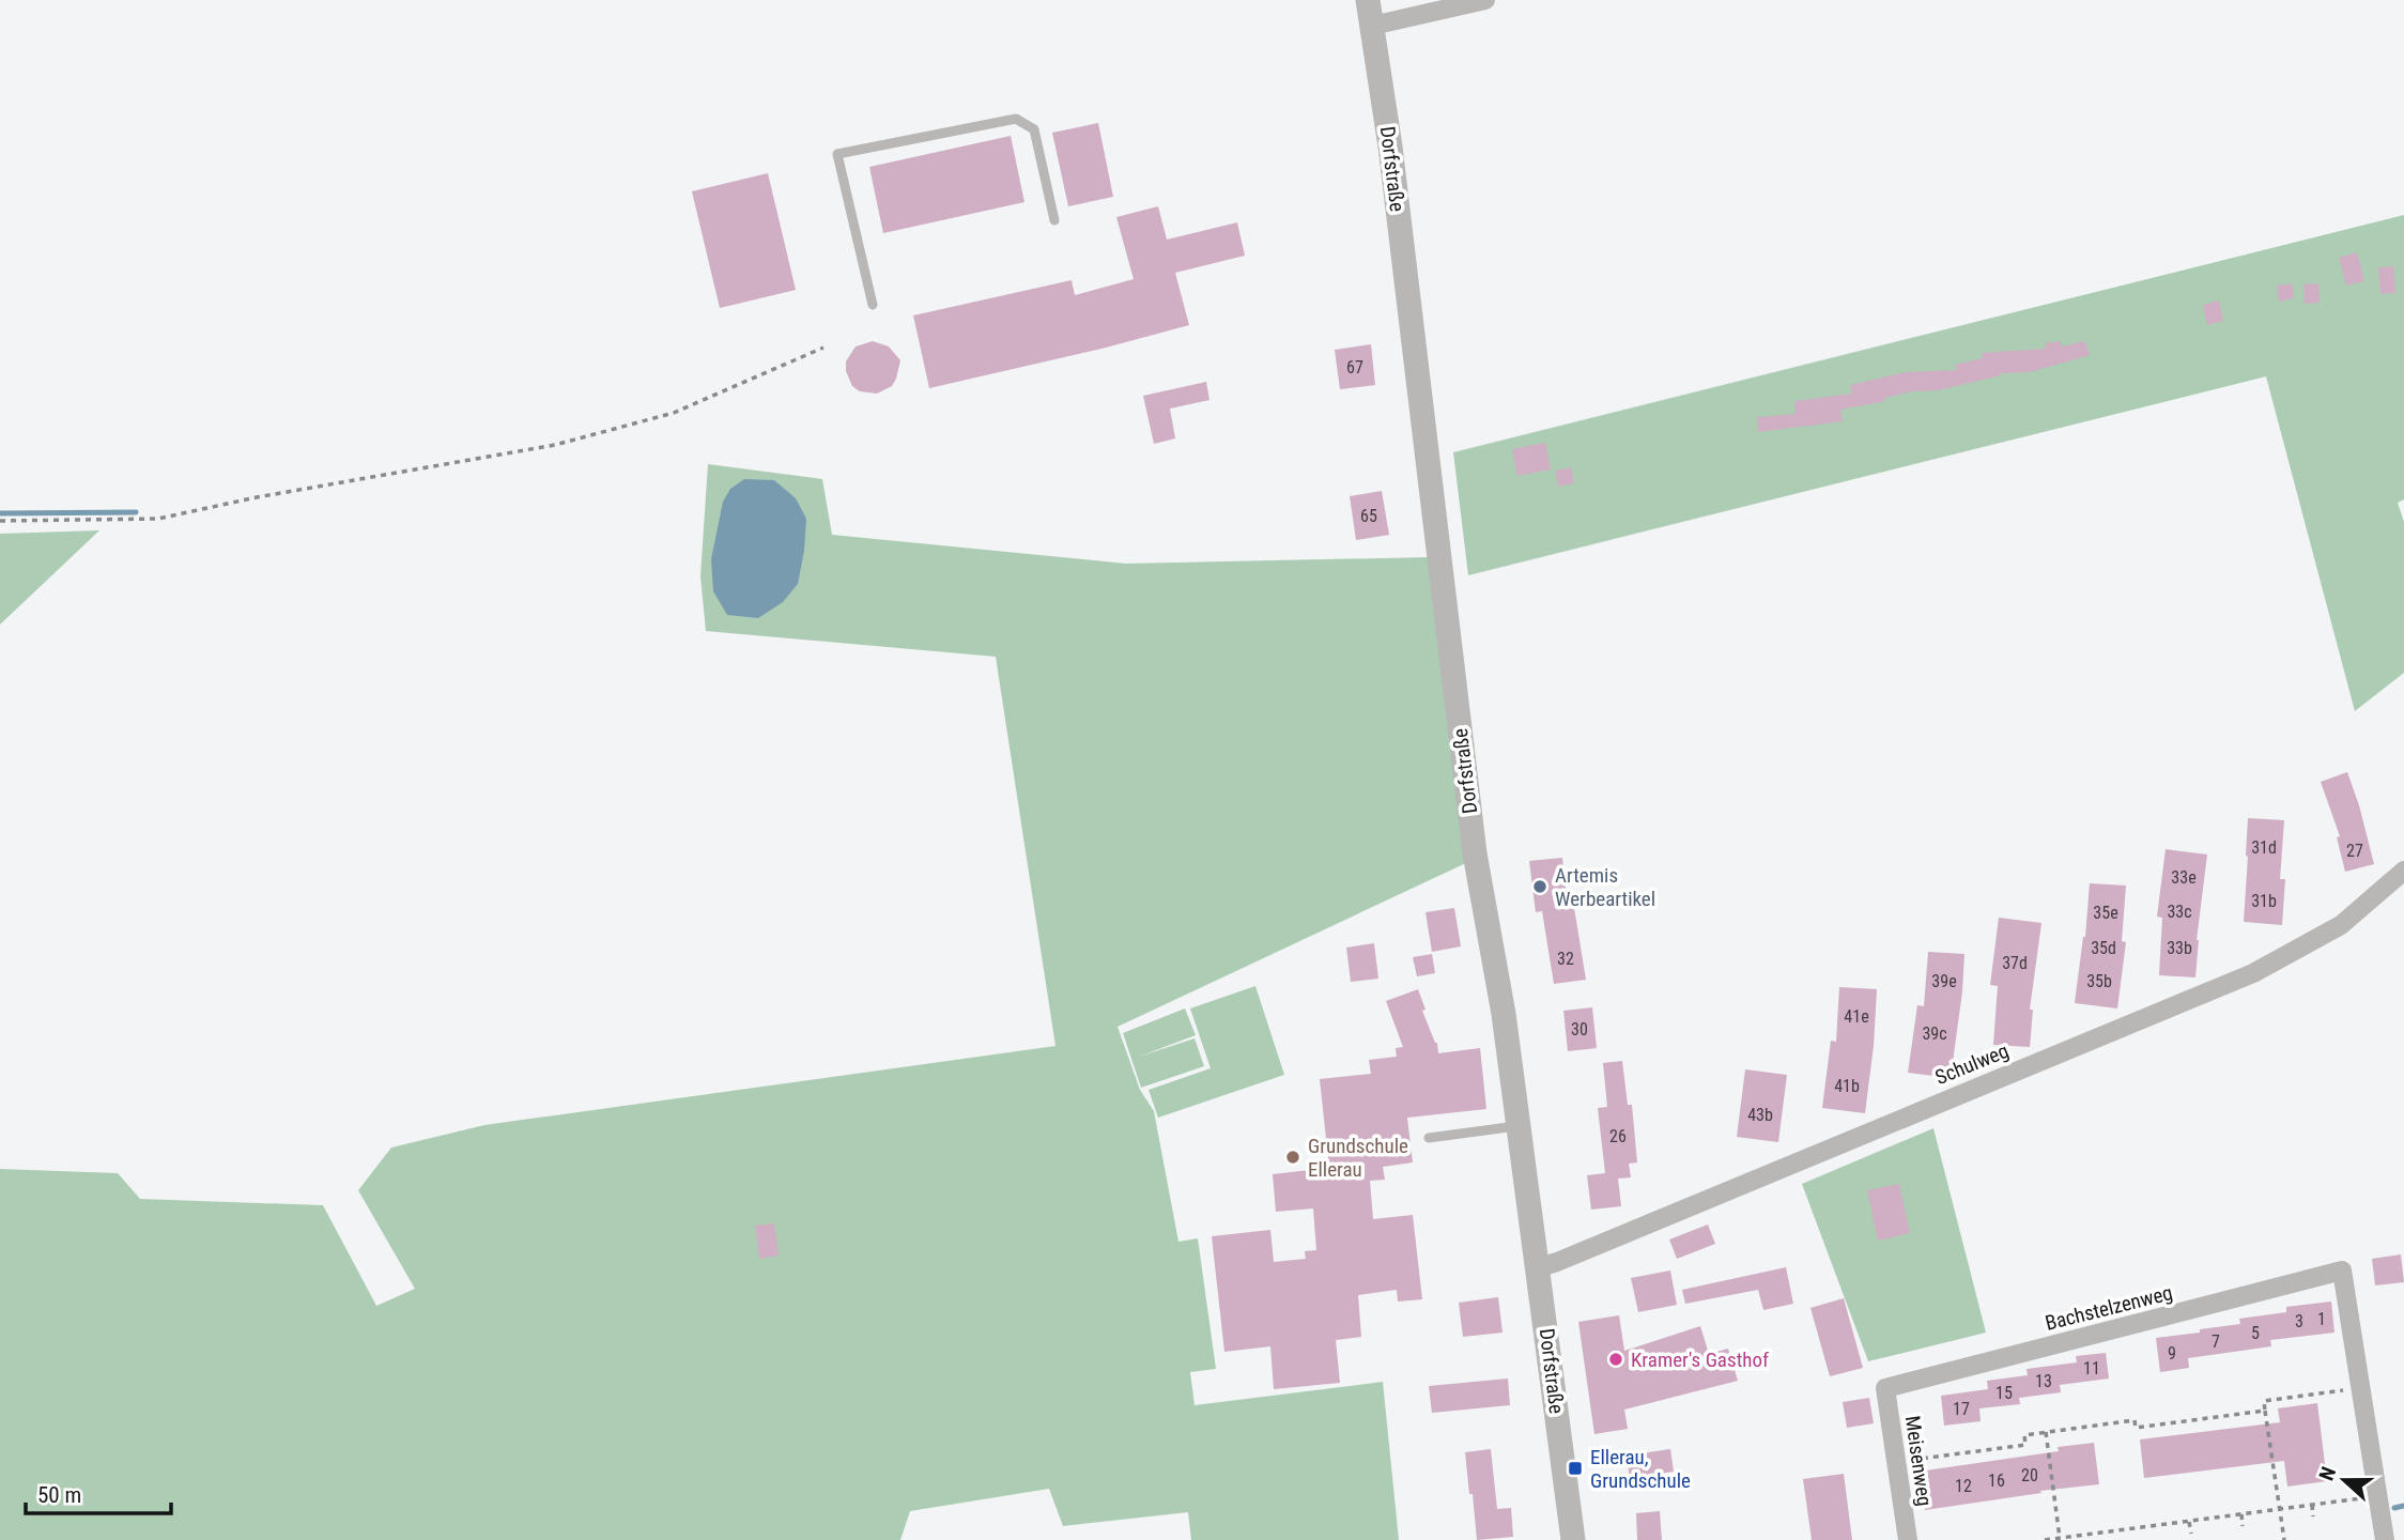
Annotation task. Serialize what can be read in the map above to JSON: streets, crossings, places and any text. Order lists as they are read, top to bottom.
{
  "streets": {
    "street": [
      "Dorfstraße",
      "Schulweg",
      "Bachstelzenweg",
      "Meisenweg"
    ]
  },
  "crossings": [
    ["Dorfstraße", "Schulweg"],
    ["Bachstelzenweg", "Meisenweg"]
  ],
  "places": {
    "other": ["Artemis Werbeartikel", "Grundschule Ellerau", "Kramer's Gasthof"],
    "transit": ["Ellerau, Grundschule"]
  },
  "house_numbers": [
    "67",
    "65",
    "31d",
    "27",
    "33e",
    "31b",
    "33c",
    "35e",
    "35d",
    "33b",
    "32",
    "37d",
    "39e",
    "35b",
    "41e",
    "30",
    "39c",
    "41b",
    "43b",
    "26",
    "1",
    "3",
    "5",
    "7",
    "9",
    "11",
    "13",
    "15",
    "17",
    "20",
    "16",
    "12"
  ],
  "scale_bar": "50 m",
  "north": "left"
}
